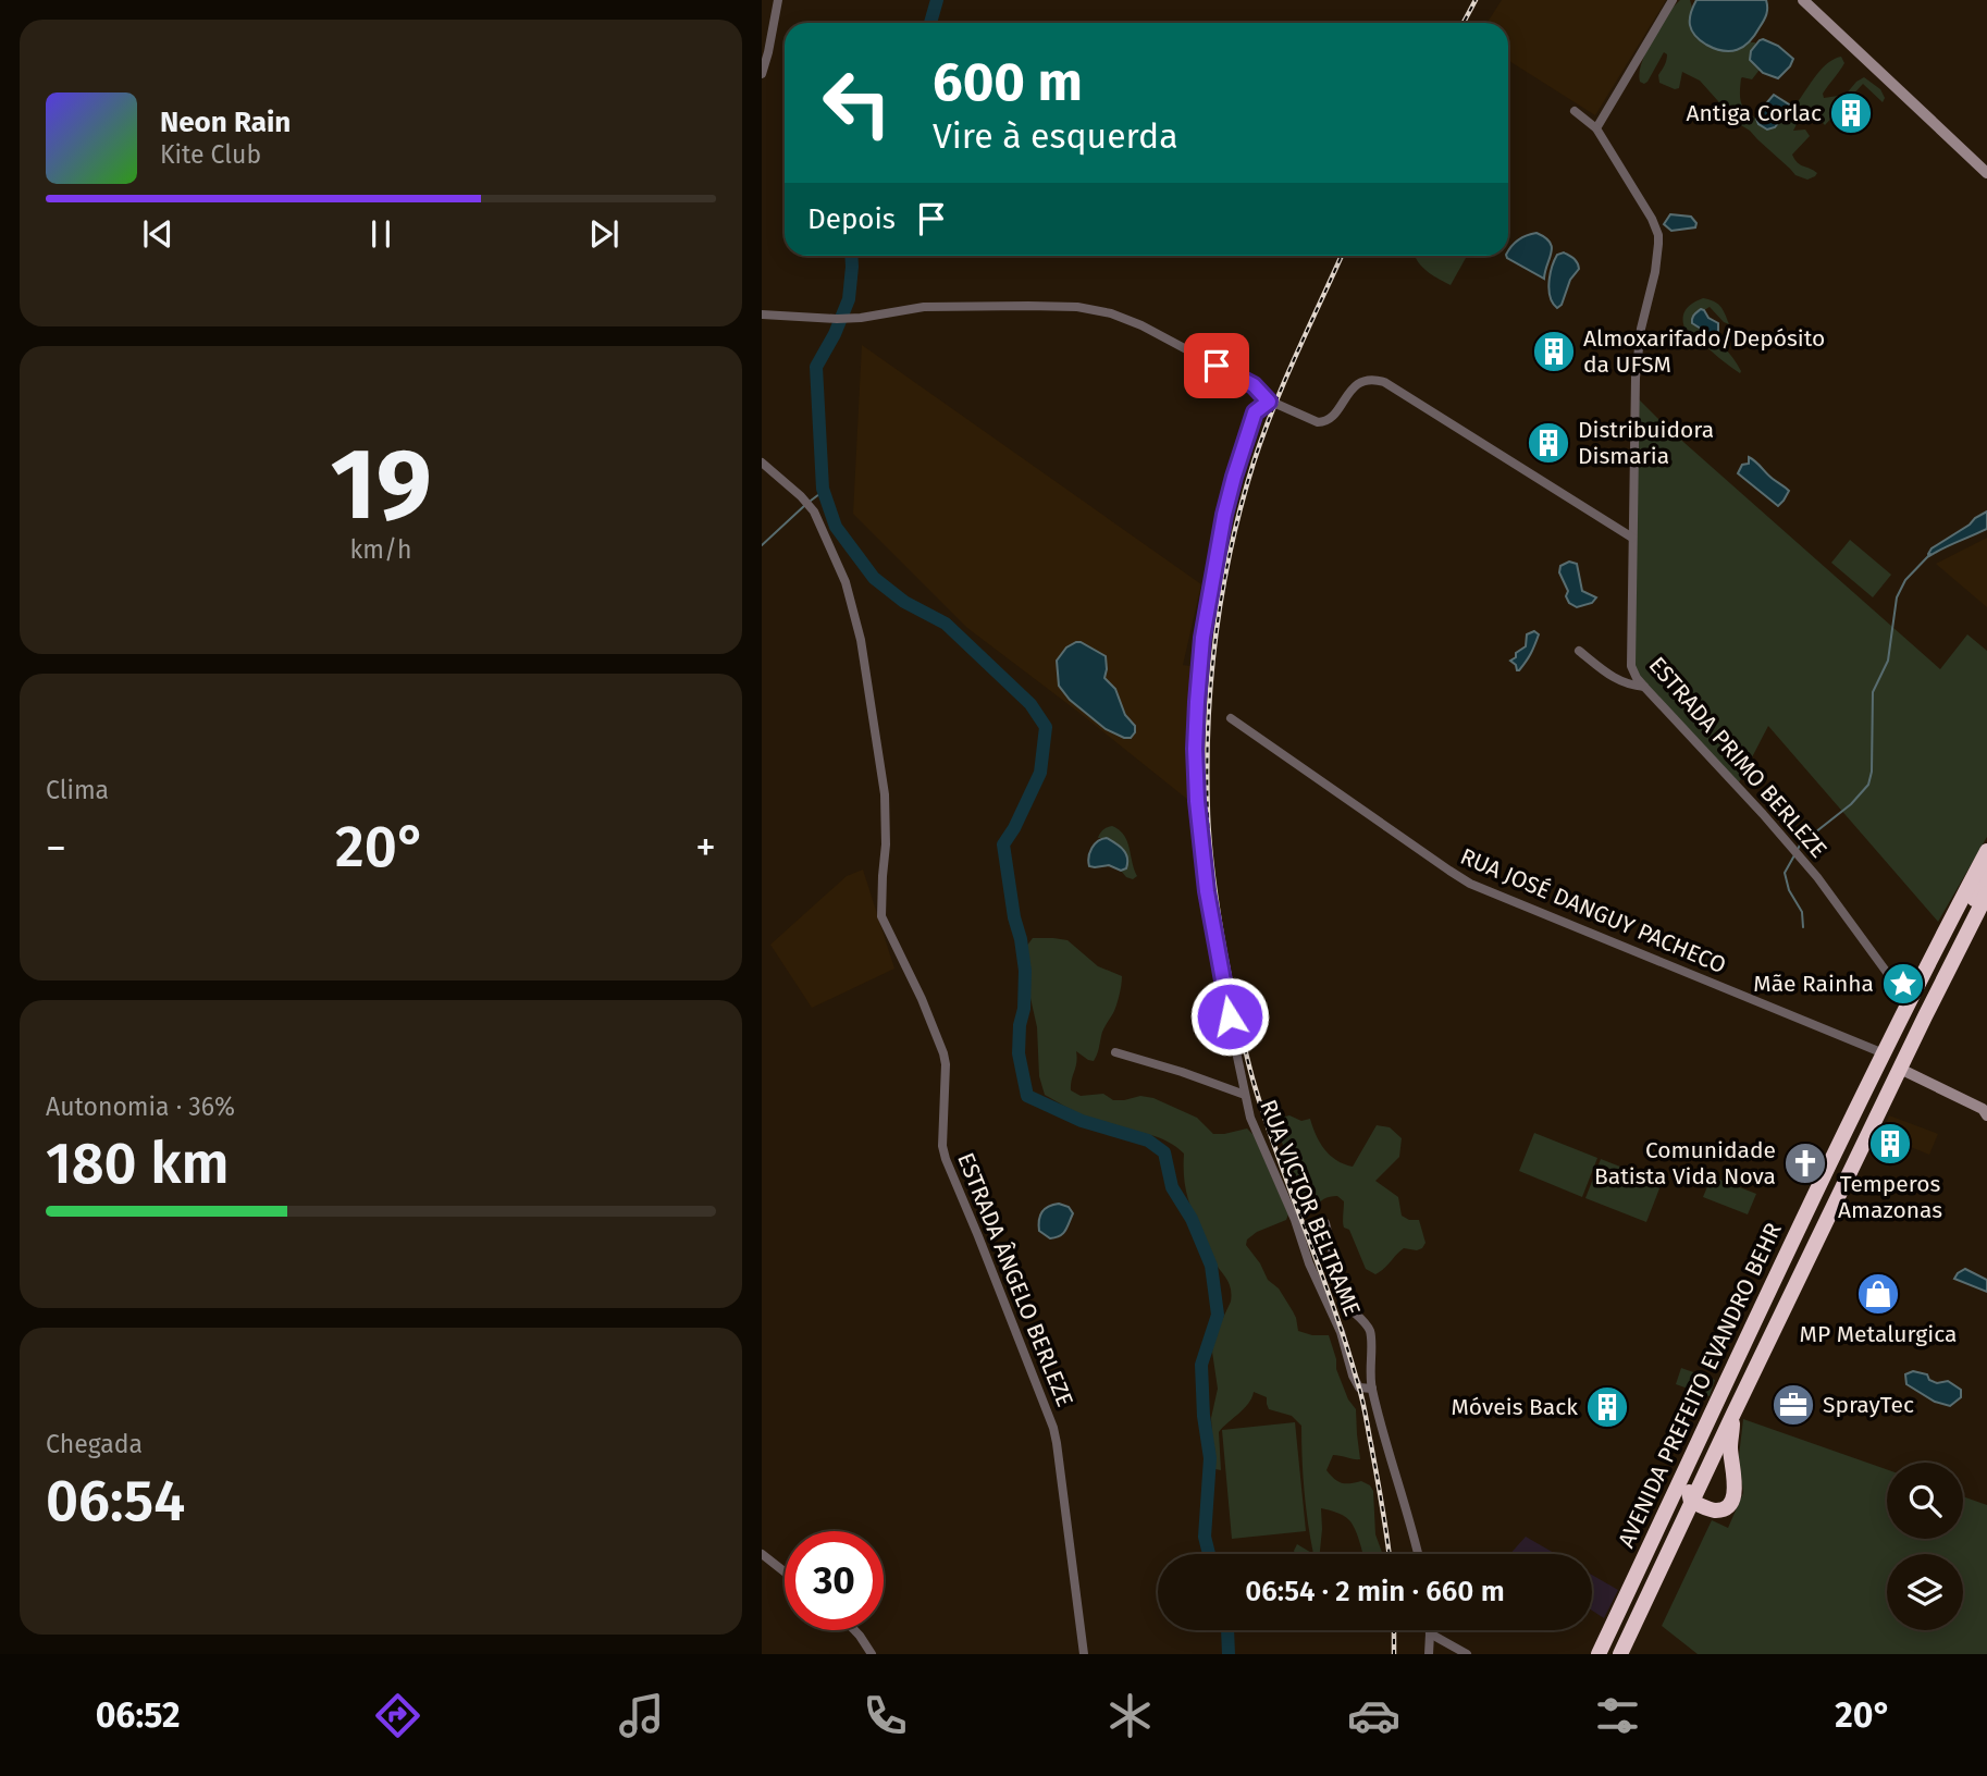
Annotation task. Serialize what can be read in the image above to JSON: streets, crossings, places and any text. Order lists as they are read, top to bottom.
{
  "streets": {
    "highway": ["AVENIDA PREFEITO EVANDRO BEHR"],
    "street": [
      "ESTRADA PRIMO BERLEZE",
      "RUA JOSÉ DANGUY PACHECO",
      "RUA VICTOR BELTRAME",
      "ESTRADA ÂNGELO BERLEZE"
    ]
  },
  "crossings": [
    ["ESTRADA PRIMO BERLEZE", "AVENIDA PREFEITO EVANDRO BEHR"],
    ["RUA JOSÉ DANGUY PACHECO", "AVENIDA PREFEITO EVANDRO BEHR"]
  ],
  "places": {
    "building": [
      "Antiga Corlac",
      "Almoxarifado/Depósito da UFSM",
      "Distribuidora Dismaria",
      "Temperos Amazonas",
      "Móveis Back"
    ],
    "place": ["Mãe Rainha"],
    "church": ["Comunidade Batista Vida Nova"],
    "shop": ["MP Metalurgica"],
    "office": ["SprayTec"]
  },
  "page": {
    "turn": ["600 m", "Vire à esquerda"],
    "song": ["Neon Rain", "Kite Club"],
    "then": "Depois",
    "tile": [
      ["19", "km/h"],
      "Clima",
      ["Autonomia · 36%", "180 km"],
      ["Chegada", "06:54"]
    ],
    "heat": ["−", "20°", "+"],
    "limit": "30",
    "trip": "06:54 · 2 min · 660 m",
    "tabs": ["06:52", "20°"]
  }
}
